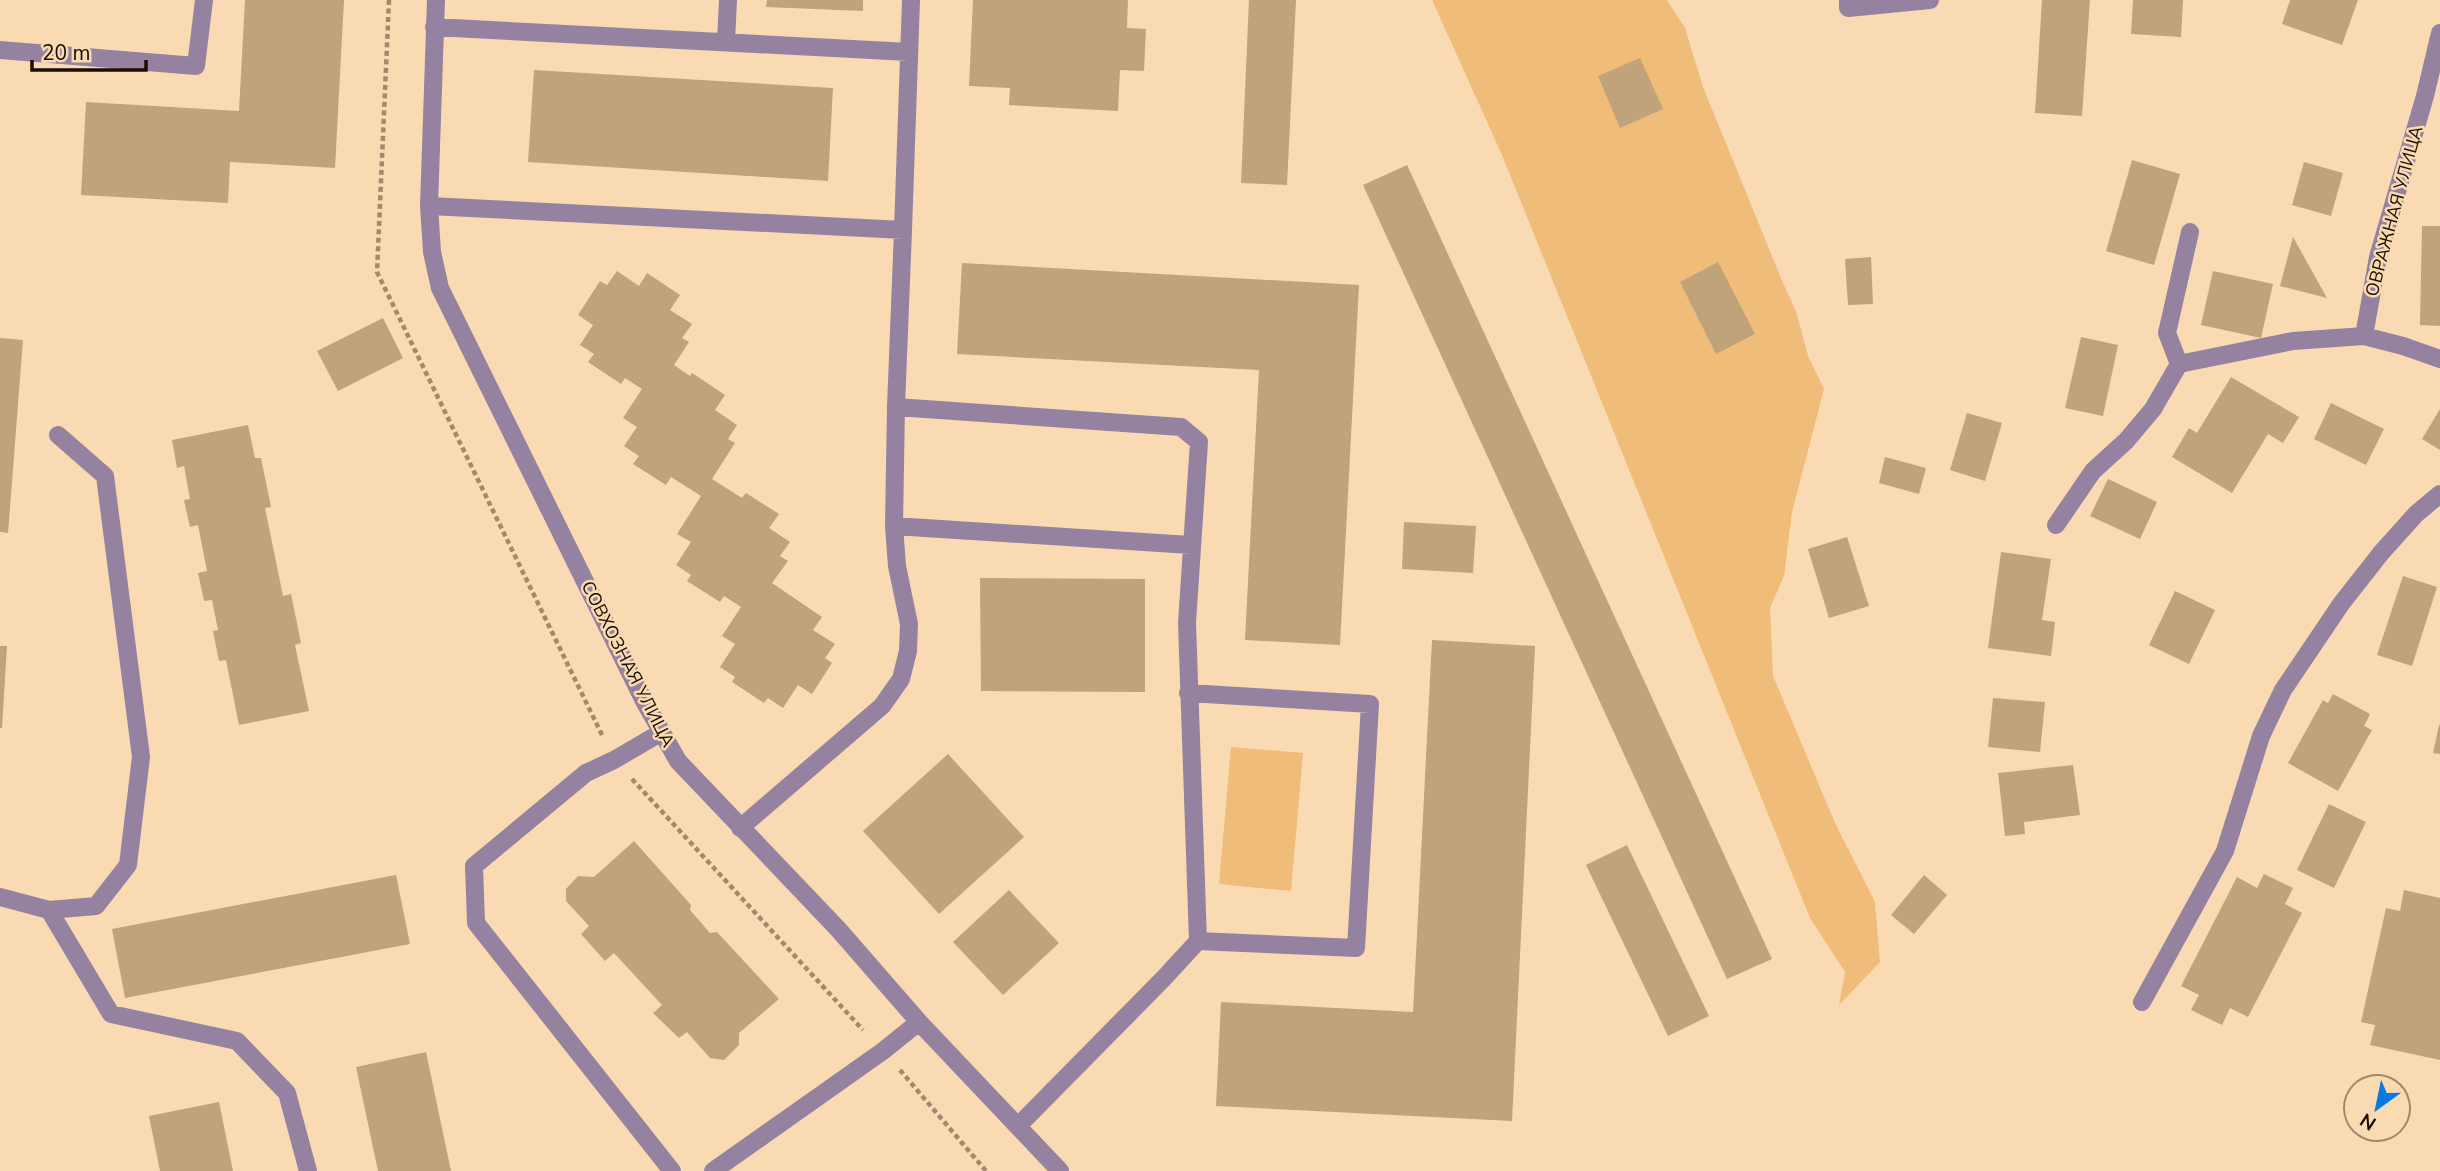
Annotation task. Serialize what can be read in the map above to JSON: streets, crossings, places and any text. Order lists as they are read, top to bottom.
{
  "streets": {
    "street": ["ОВРАЖНАЯ УЛИЦА", "СОВХОЗНАЯ УЛИЦА"]
  },
  "scale_bar": "20 m",
  "north": "bottom left"
}
